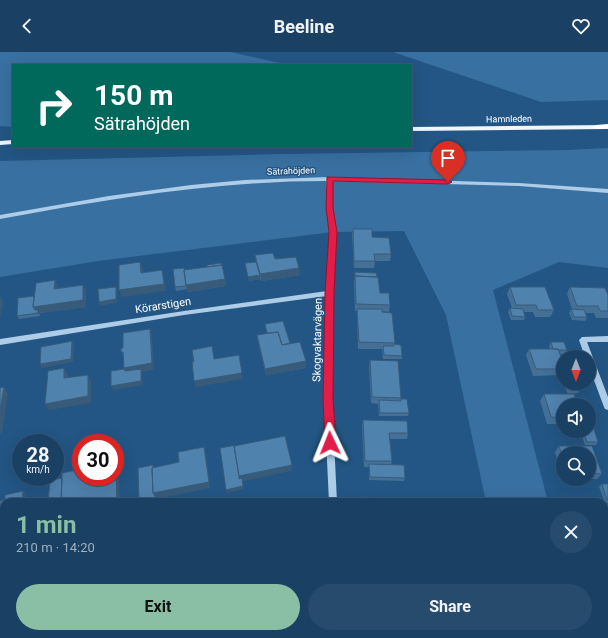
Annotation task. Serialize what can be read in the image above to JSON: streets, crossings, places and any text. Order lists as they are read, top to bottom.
{
  "streets": {
    "main road": ["Hamnleden"],
    "street": ["Sätrahöjden", "Körarstigen", "Skogvaktarvägen"]
  },
  "crossings": [
    ["Sätrahöjden", "Skogvaktarvägen"],
    ["Körarstigen", "Skogvaktarvägen"]
  ],
  "north": "bottom",
  "page": {
    "header": "Beeline",
    "turn": ["150 m", "Sätrahöjden"],
    "speed": "28 km/h",
    "limit": "30",
    "heading": ["1 min", "210 m · 14:20"],
    "buttons": ["Exit", "Share"]
  }
}
